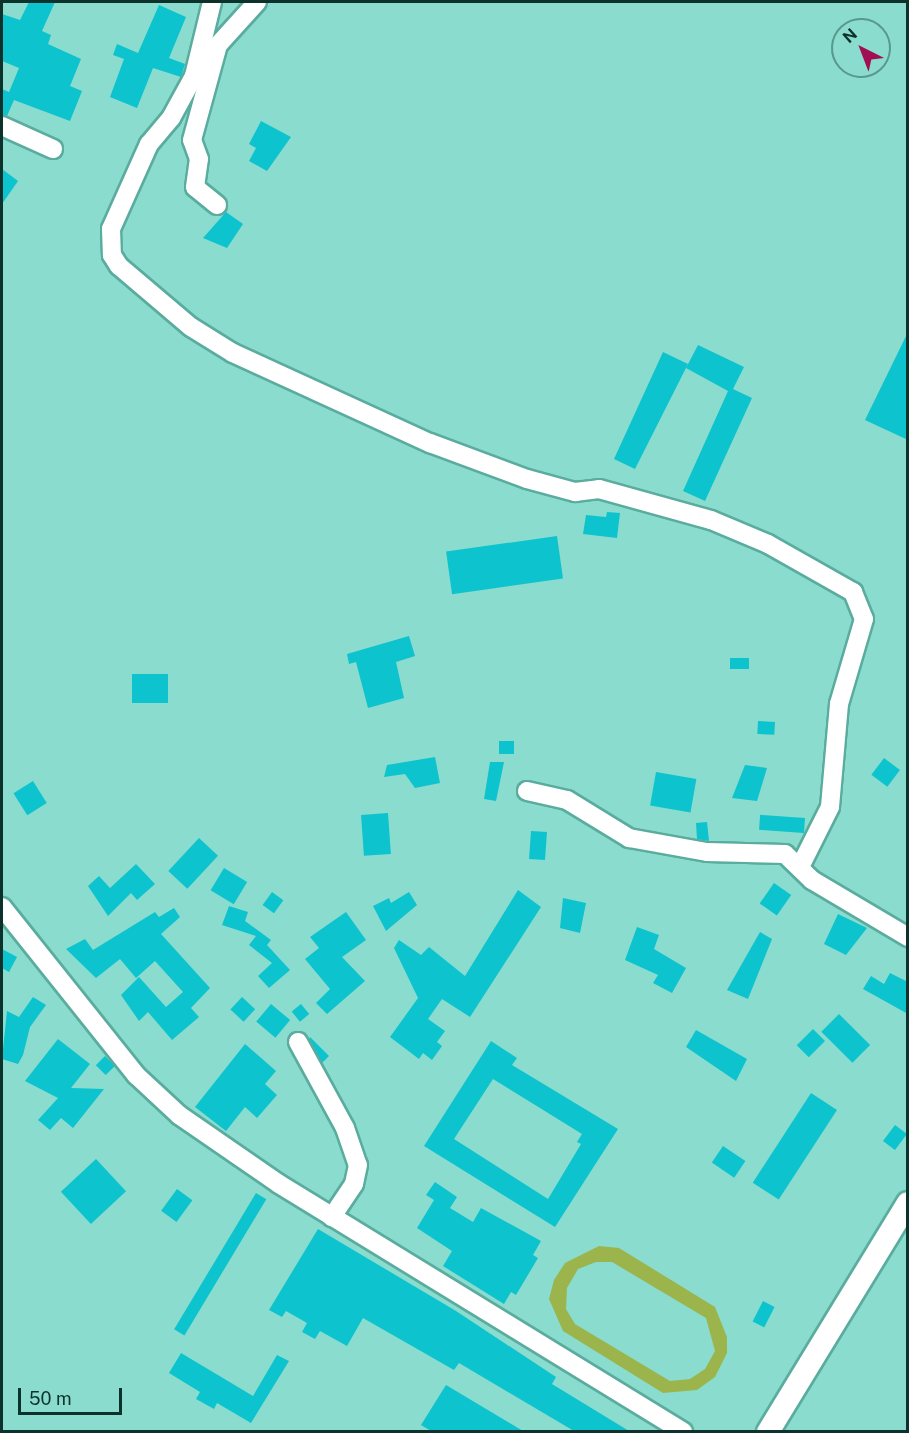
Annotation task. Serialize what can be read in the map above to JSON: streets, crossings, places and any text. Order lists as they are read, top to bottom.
{
  "scale_bar": "50 m",
  "north": "top left"
}
